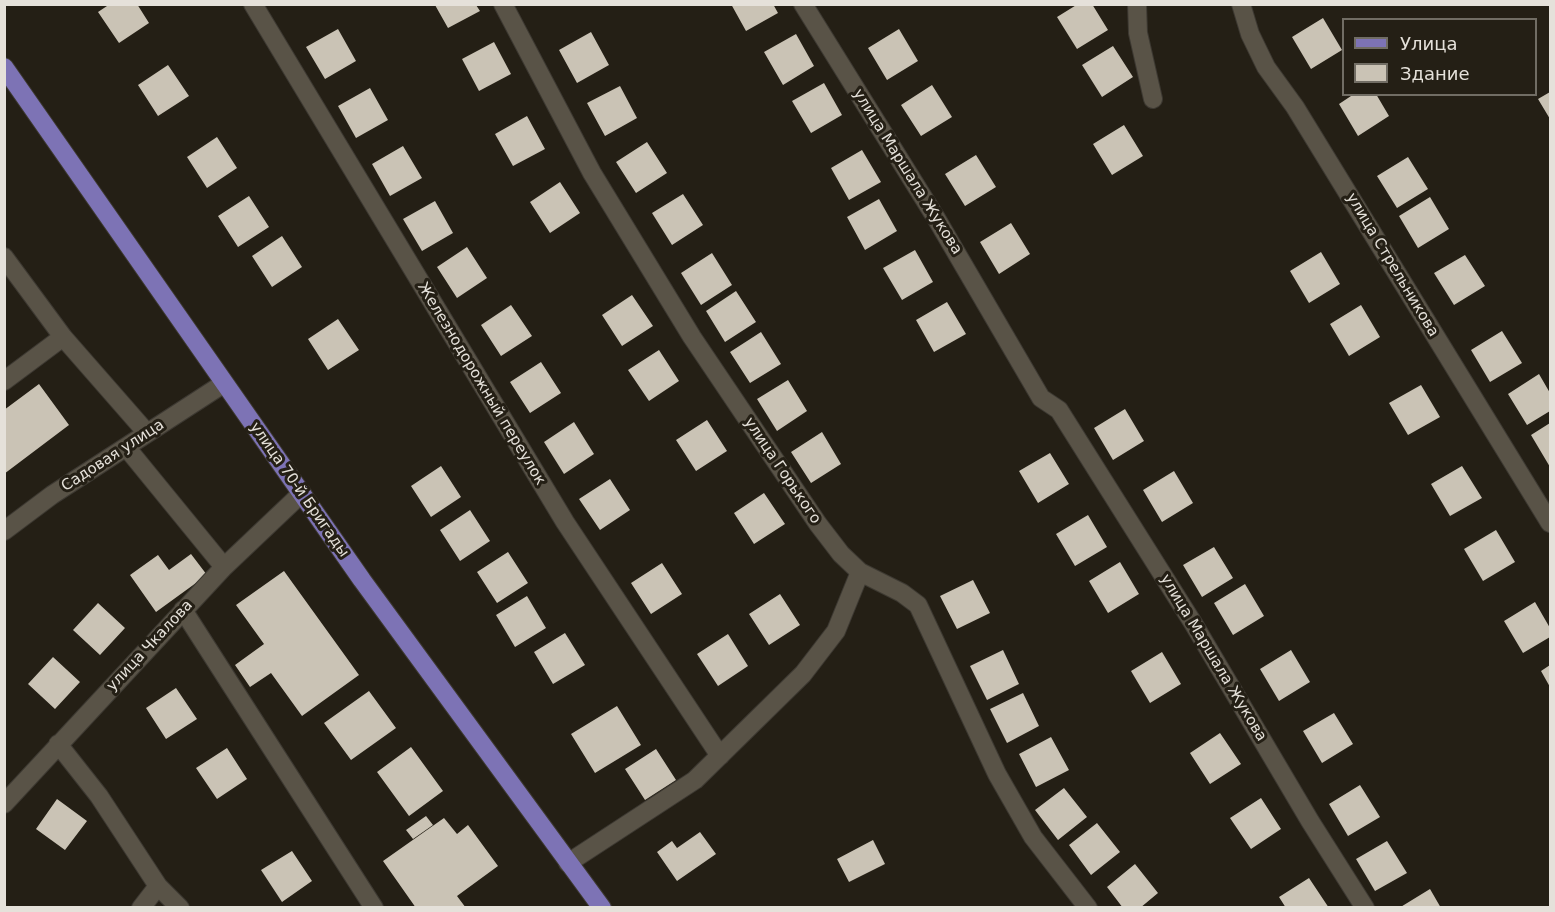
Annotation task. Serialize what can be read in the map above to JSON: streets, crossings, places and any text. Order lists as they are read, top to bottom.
{
  "streets": {
    "main road": ["улица 70-й Бригады"],
    "street": [
      "улица Маршала Жукова",
      "улица Стрельникова",
      "Железнодорожный переулок",
      "Садовая улица",
      "улица Горького",
      "улица Чкалова"
    ]
  },
  "crossings": [
    ["Садовая улица", "улица 70-й Бригады"],
    ["улица 70-й Бригады", "улица Чкалова"]
  ],
  "legend": ["Улица", "Здание"]
}
